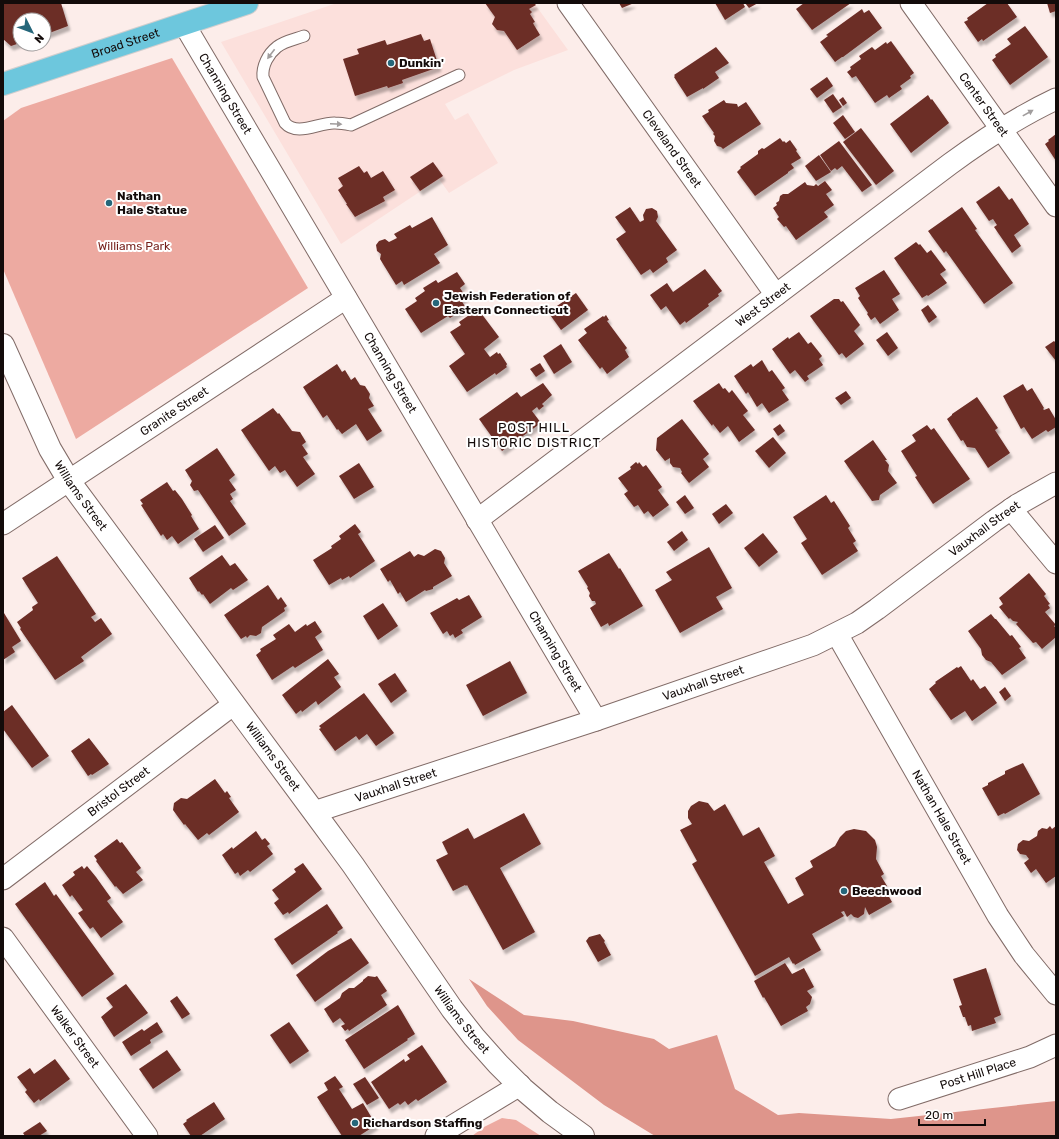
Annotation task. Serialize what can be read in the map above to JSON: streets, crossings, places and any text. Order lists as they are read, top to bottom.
{
  "streets": {
    "main road": ["Broad Street"],
    "street": [
      "Channing Street",
      "Center Street",
      "Cleveland Street",
      "West Street",
      "Granite Street",
      "Williams Street",
      "Vauxhall Street",
      "Bristol Street",
      "Nathan Hale Street",
      "Walker Street",
      "Post Hill Place"
    ]
  },
  "crossings": [
    ["Broad Street", "Channing Street"],
    ["Channing Street", "West Street"],
    ["Channing Street", "Granite Street"],
    ["Channing Street", "Vauxhall Street"],
    ["Center Street", "West Street"],
    ["Cleveland Street", "West Street"],
    ["Granite Street", "Williams Street"],
    ["Williams Street", "Vauxhall Street"],
    ["Williams Street", "Bristol Street"],
    ["Vauxhall Street", "Nathan Hale Street"]
  ],
  "districts": ["POST HILL HISTORIC DISTRICT"],
  "parks": ["Williams Park"],
  "places": [
    "Dunkin'",
    "Nathan Hale Statue",
    "Jewish Federation of Eastern Connecticut",
    "Beechwood",
    "Richardson Staffing"
  ],
  "scale_bar": "20 m",
  "north": "bottom right"
}
